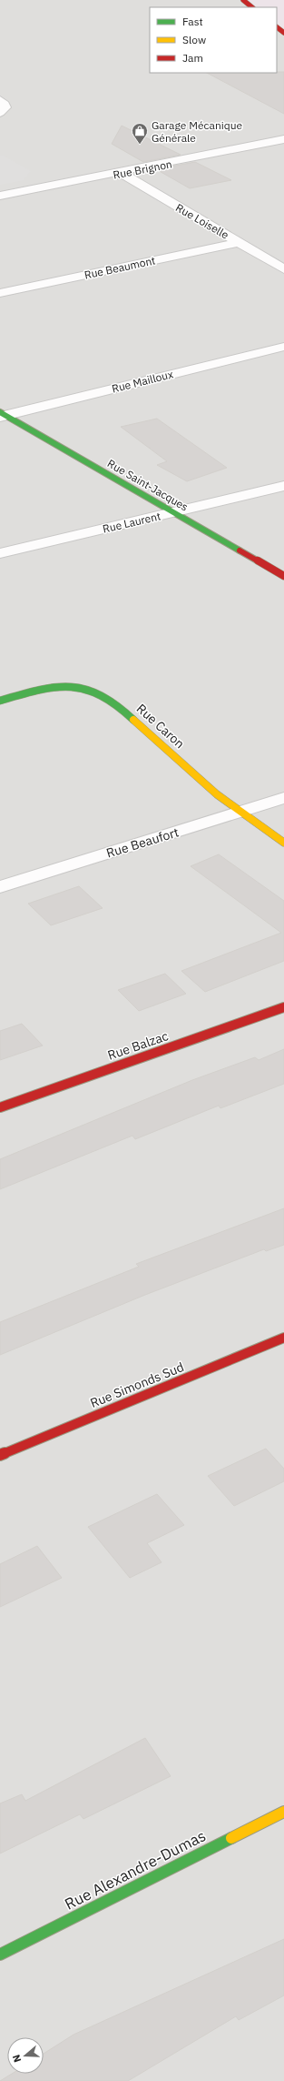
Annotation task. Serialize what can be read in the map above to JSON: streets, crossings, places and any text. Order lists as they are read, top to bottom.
{
  "streets": {
    "street": [
      "Rue Brignon",
      "Rue Loiselle",
      "Rue Beaumont",
      "Rue Mailloux",
      "Rue Saint-Jacques",
      "Rue Laurent",
      "Rue Caron",
      "Rue Beaufort",
      "Rue Balzac",
      "Rue Simonds Sud",
      "Rue Alexandre-Dumas"
    ]
  },
  "crossings": [
    ["Rue Brignon", "Rue Loiselle"],
    ["Rue Loiselle", "Rue Beaumont"],
    ["Rue Mailloux", "Rue Saint-Jacques"],
    ["Rue Saint-Jacques", "Rue Laurent"],
    ["Rue Caron", "Rue Beaufort"]
  ],
  "places": {
    "shop": ["Garage Mécanique Générale"]
  },
  "legend": ["Fast", "Slow", "Jam"],
  "north": "left"
}
